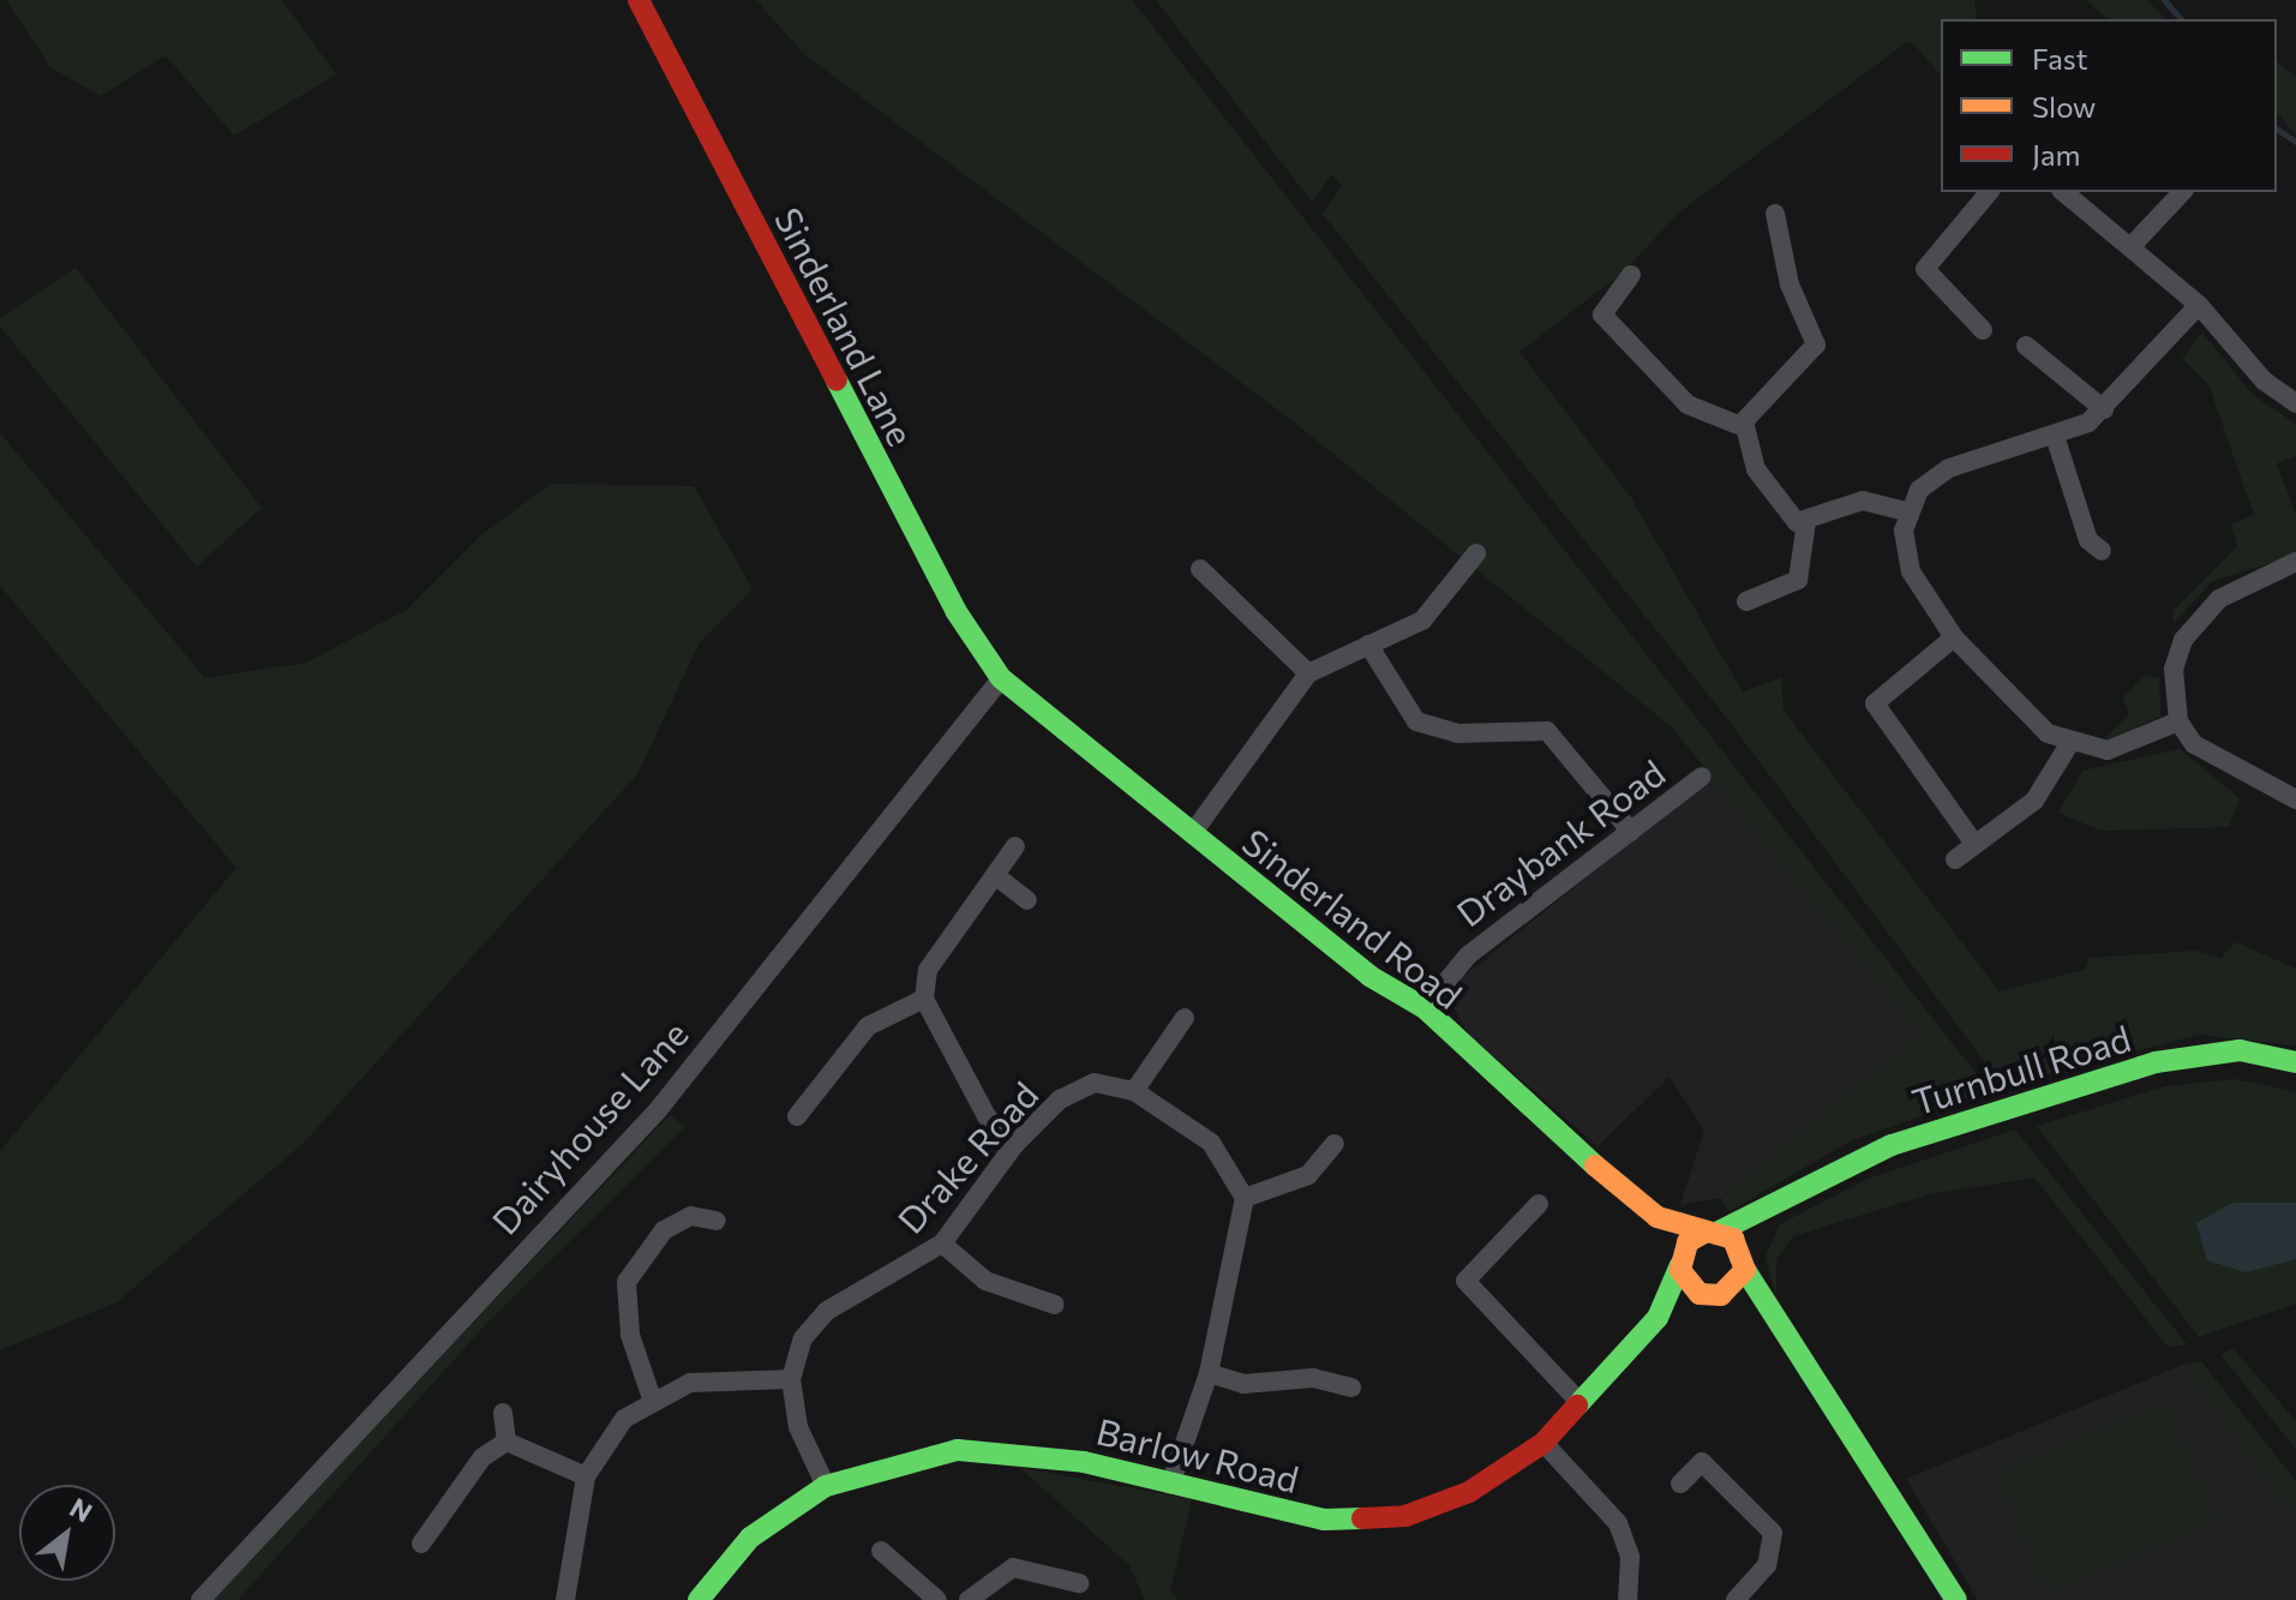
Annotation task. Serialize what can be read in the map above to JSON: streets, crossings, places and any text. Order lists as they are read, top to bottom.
{
  "streets": {
    "street": [
      "Sinderland Lane",
      "Draybank Road",
      "Sinderland Road",
      "Turnbull Road",
      "Dairyhouse Lane",
      "Drake Road",
      "Barlow Road"
    ]
  },
  "crossings": [
    ["Sinderland Lane", "Sinderland Road"],
    ["Sinderland Lane", "Dairyhouse Lane"],
    ["Draybank Road", "Sinderland Road"],
    ["Sinderland Road", "Turnbull Road"],
    ["Sinderland Road", "Dairyhouse Lane"],
    ["Sinderland Road", "Barlow Road"],
    ["Turnbull Road", "Barlow Road"],
    ["Drake Road", "Barlow Road"]
  ],
  "legend": ["Fast", "Slow", "Jam"],
  "north": "top right"
}
